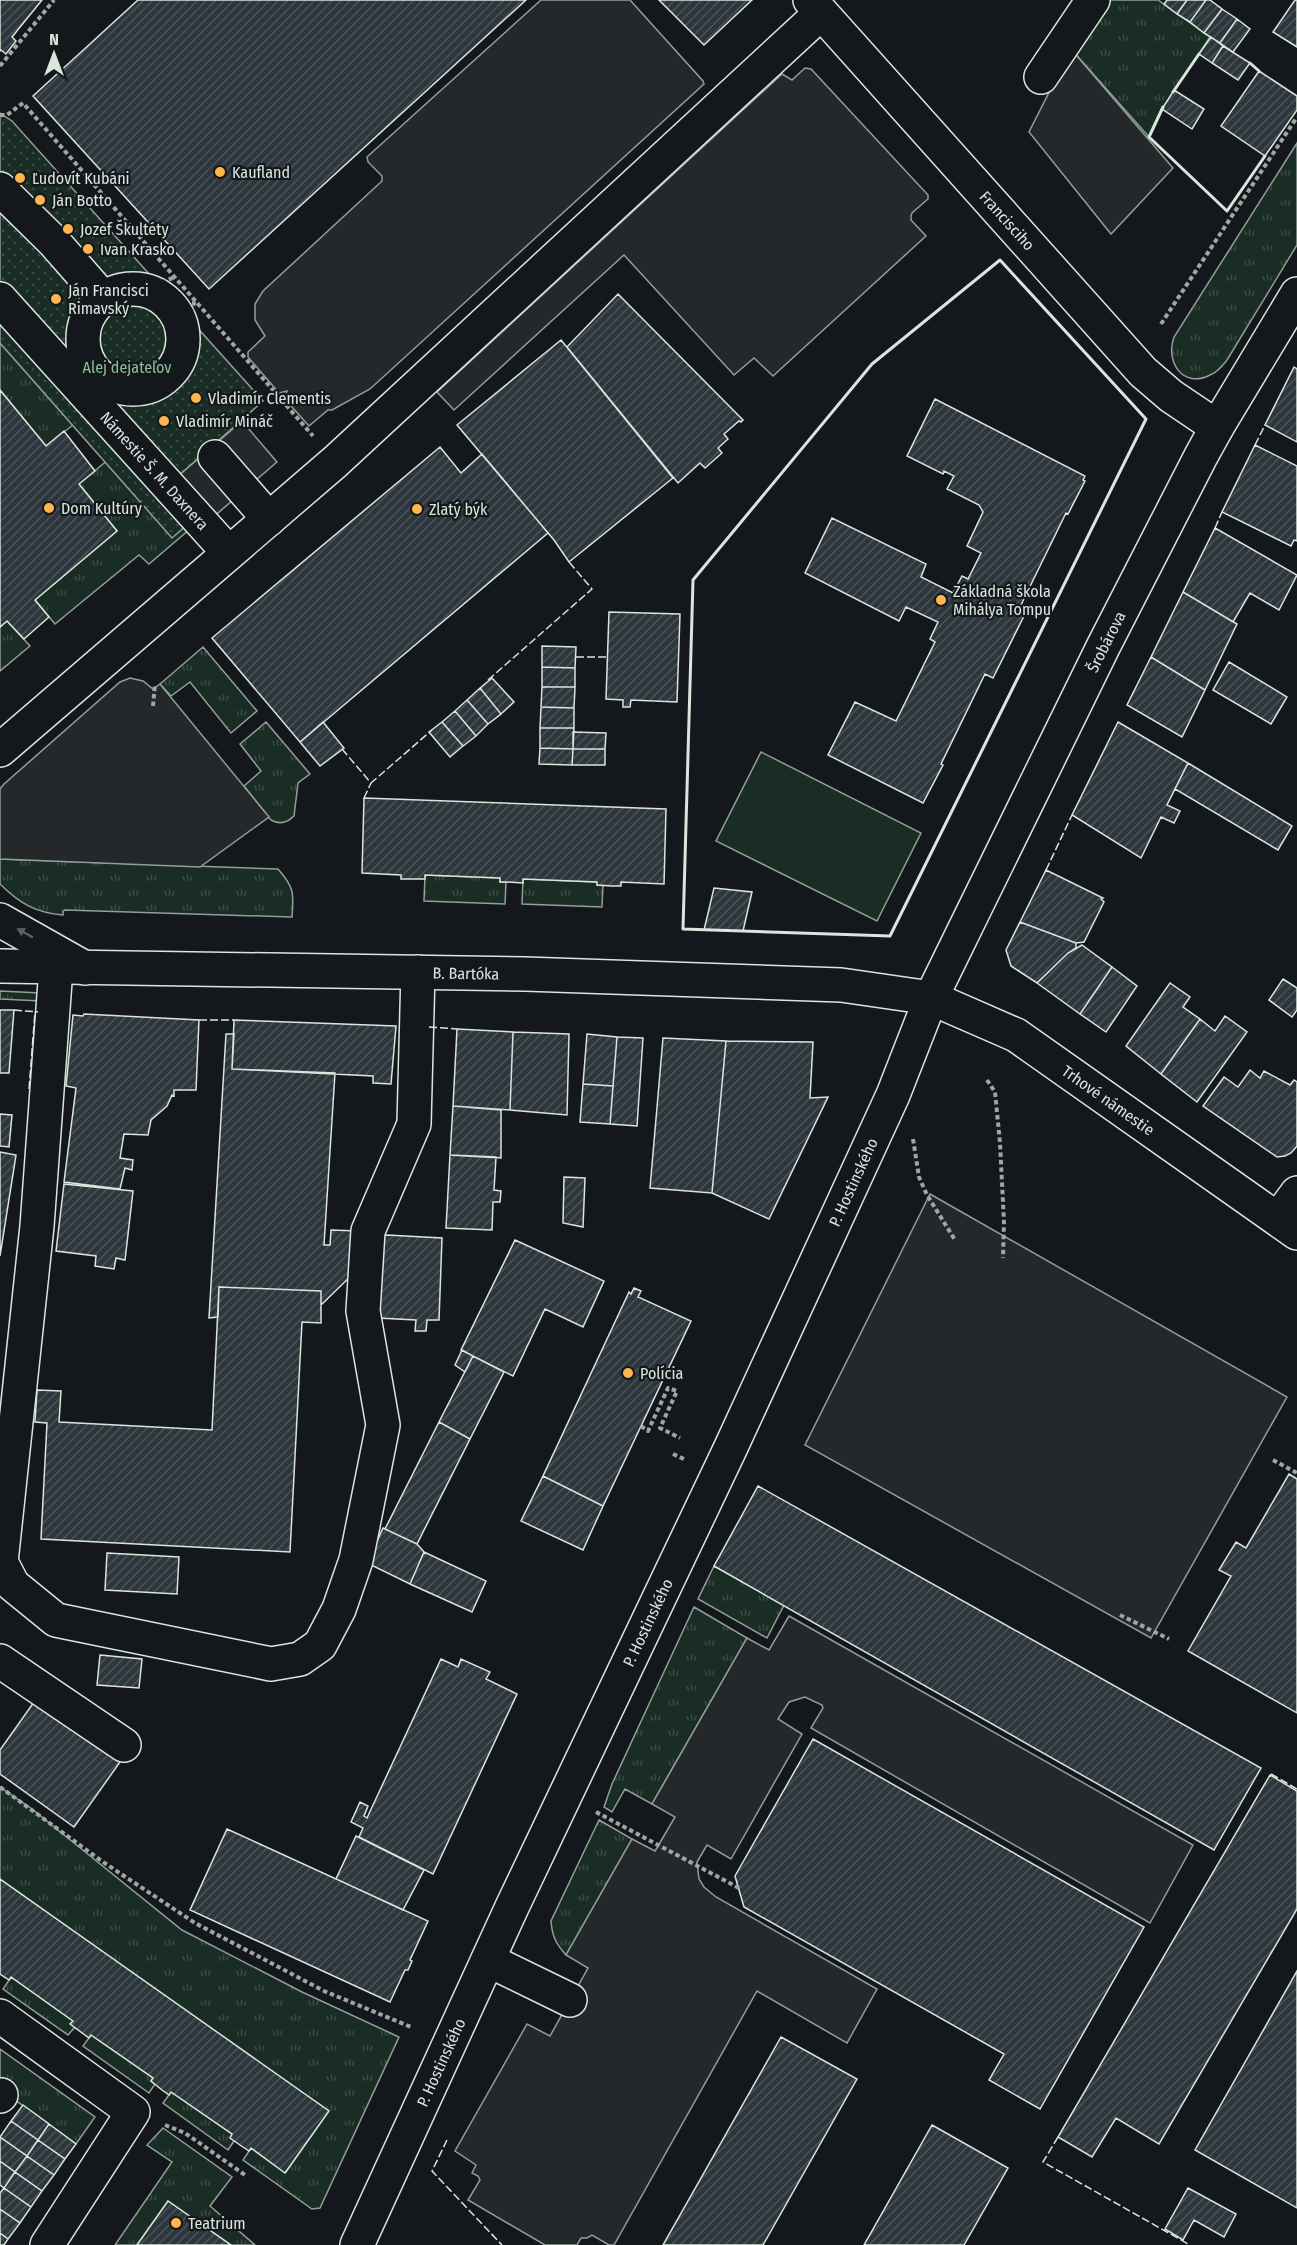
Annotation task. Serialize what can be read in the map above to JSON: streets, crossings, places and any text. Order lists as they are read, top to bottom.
{
  "streets": {
    "street": [
      "Francisciho",
      "Námestie Š. M. Daxnera",
      "Šrobárova",
      "B. Bartóka",
      "Trhové námestie",
      "P. Hostinského"
    ]
  },
  "crossings": [
    ["Francisciho", "Šrobárova"],
    ["Šrobárova", "B. Bartóka"],
    ["Šrobárova", "Trhové námestie"],
    ["Šrobárova", "P. Hostinského"],
    ["B. Bartóka", "Trhové námestie"],
    ["B. Bartóka", "P. Hostinského"],
    ["Trhové námestie", "P. Hostinského"]
  ],
  "parks": ["Alej dejateľov"],
  "places": [
    "Kaufland",
    "Ľudovít Kubáni",
    "Ján Botto",
    "Jozef Škultéty",
    "Ivan Krasko",
    "Ján Francisci Rimavský",
    "Vladimír Clementis",
    "Vladimír Mináč",
    "Dom Kultúry",
    "Zlatý býk",
    "Základná škola Mihálya Tompu",
    "Polícia",
    "Teatrium"
  ],
  "north": "top"
}
